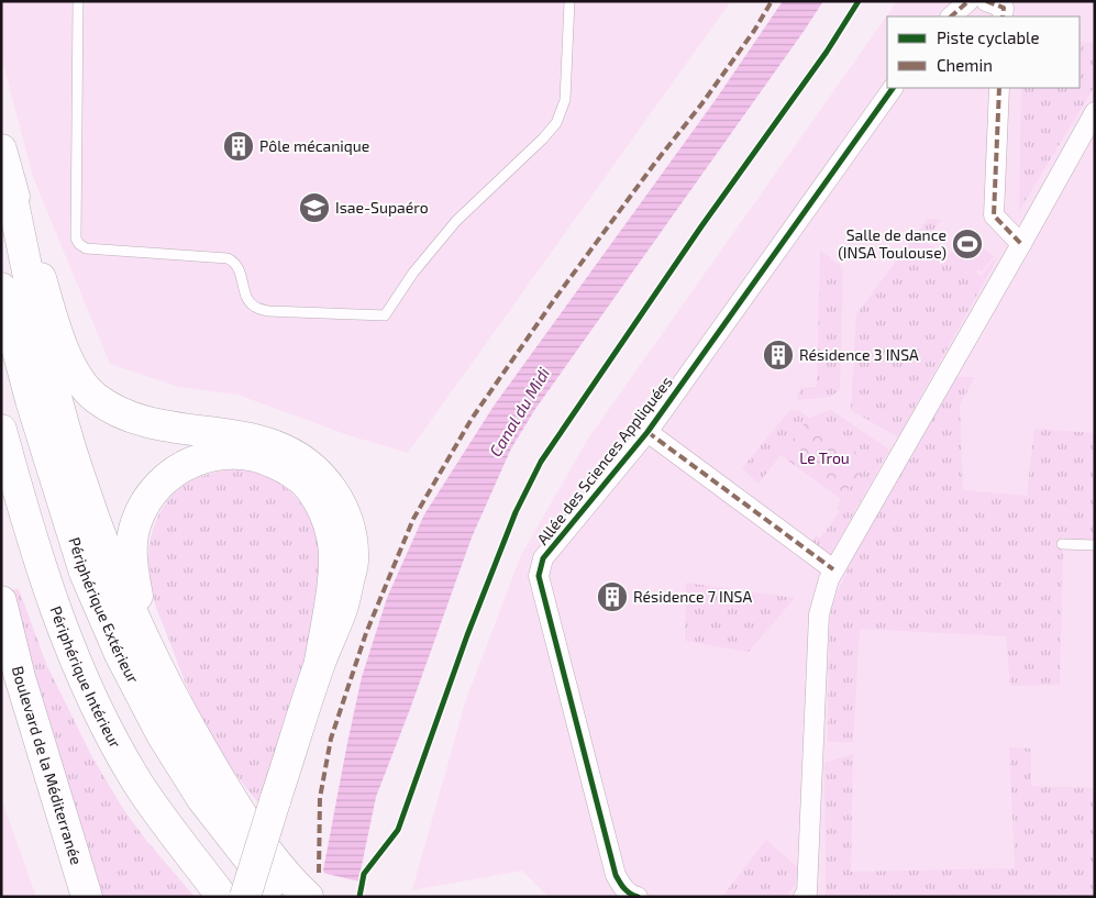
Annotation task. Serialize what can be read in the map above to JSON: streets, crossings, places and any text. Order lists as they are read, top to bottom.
{
  "streets": {
    "main road": ["Périphérique Extérieur", "Périphérique Intérieur", "Boulevard de la Méditerranée"],
    "street": ["Allée des Sciences Appliquées"]
  },
  "water": ["Canal du Midi"],
  "parks": ["Le Trou"],
  "places": {
    "building": ["Pôle mécanique", "Résidence 3 INSA", "Résidence 7 INSA"],
    "school or university": ["Isae-Supaéro"],
    "sports": ["Salle de dance (INSA Toulouse)"]
  },
  "legend": ["Piste cyclable", "Chemin"]
}
